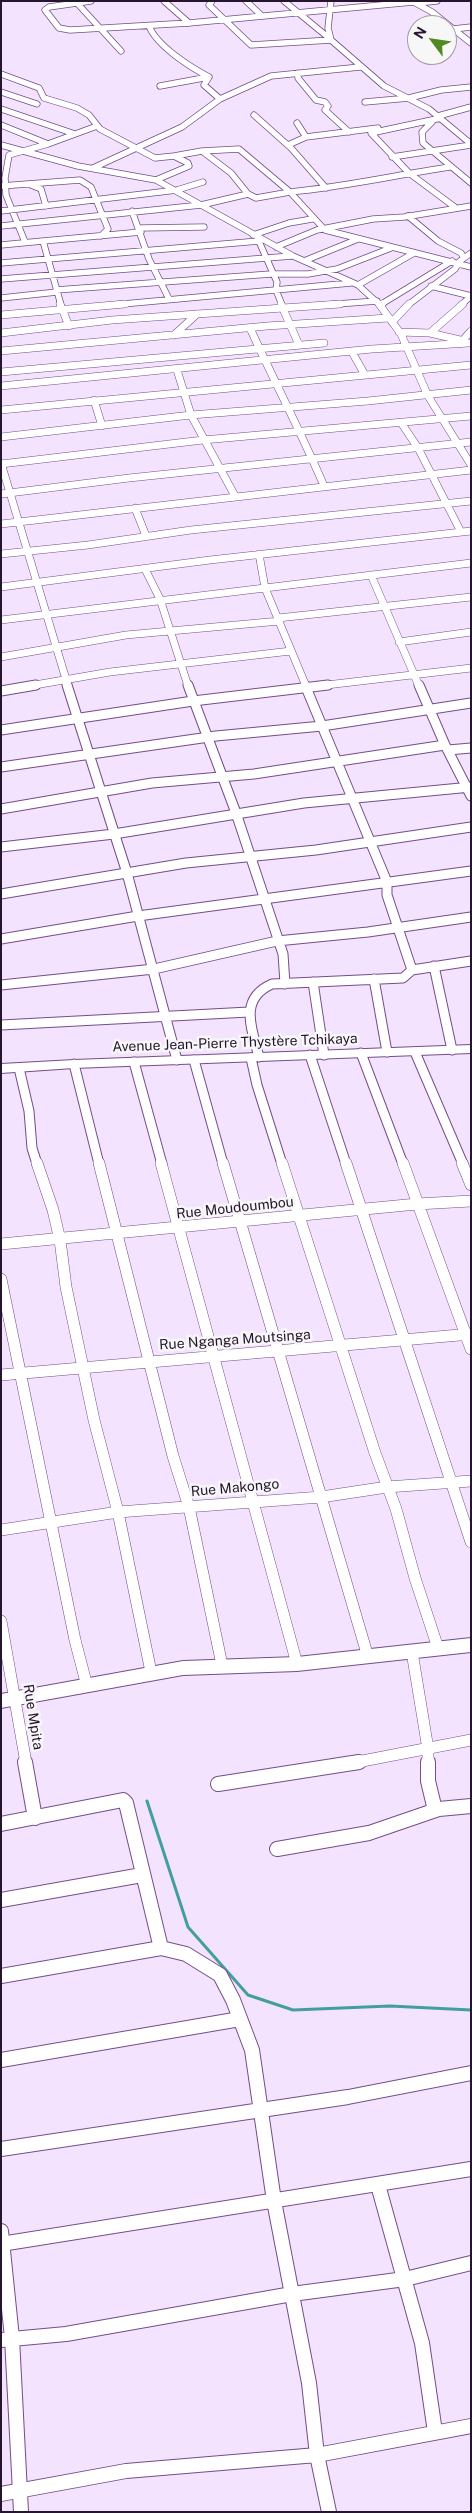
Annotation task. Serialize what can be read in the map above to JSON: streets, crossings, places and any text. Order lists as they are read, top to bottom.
{
  "streets": {
    "street": [
      "Avenue Jean-Pierre Thystère Tchikaya",
      "Rue Moudoumbou",
      "Rue Nganga Moutsinga",
      "Rue Makongo",
      "Rue Mpita"
    ]
  },
  "north": "top left"
}
